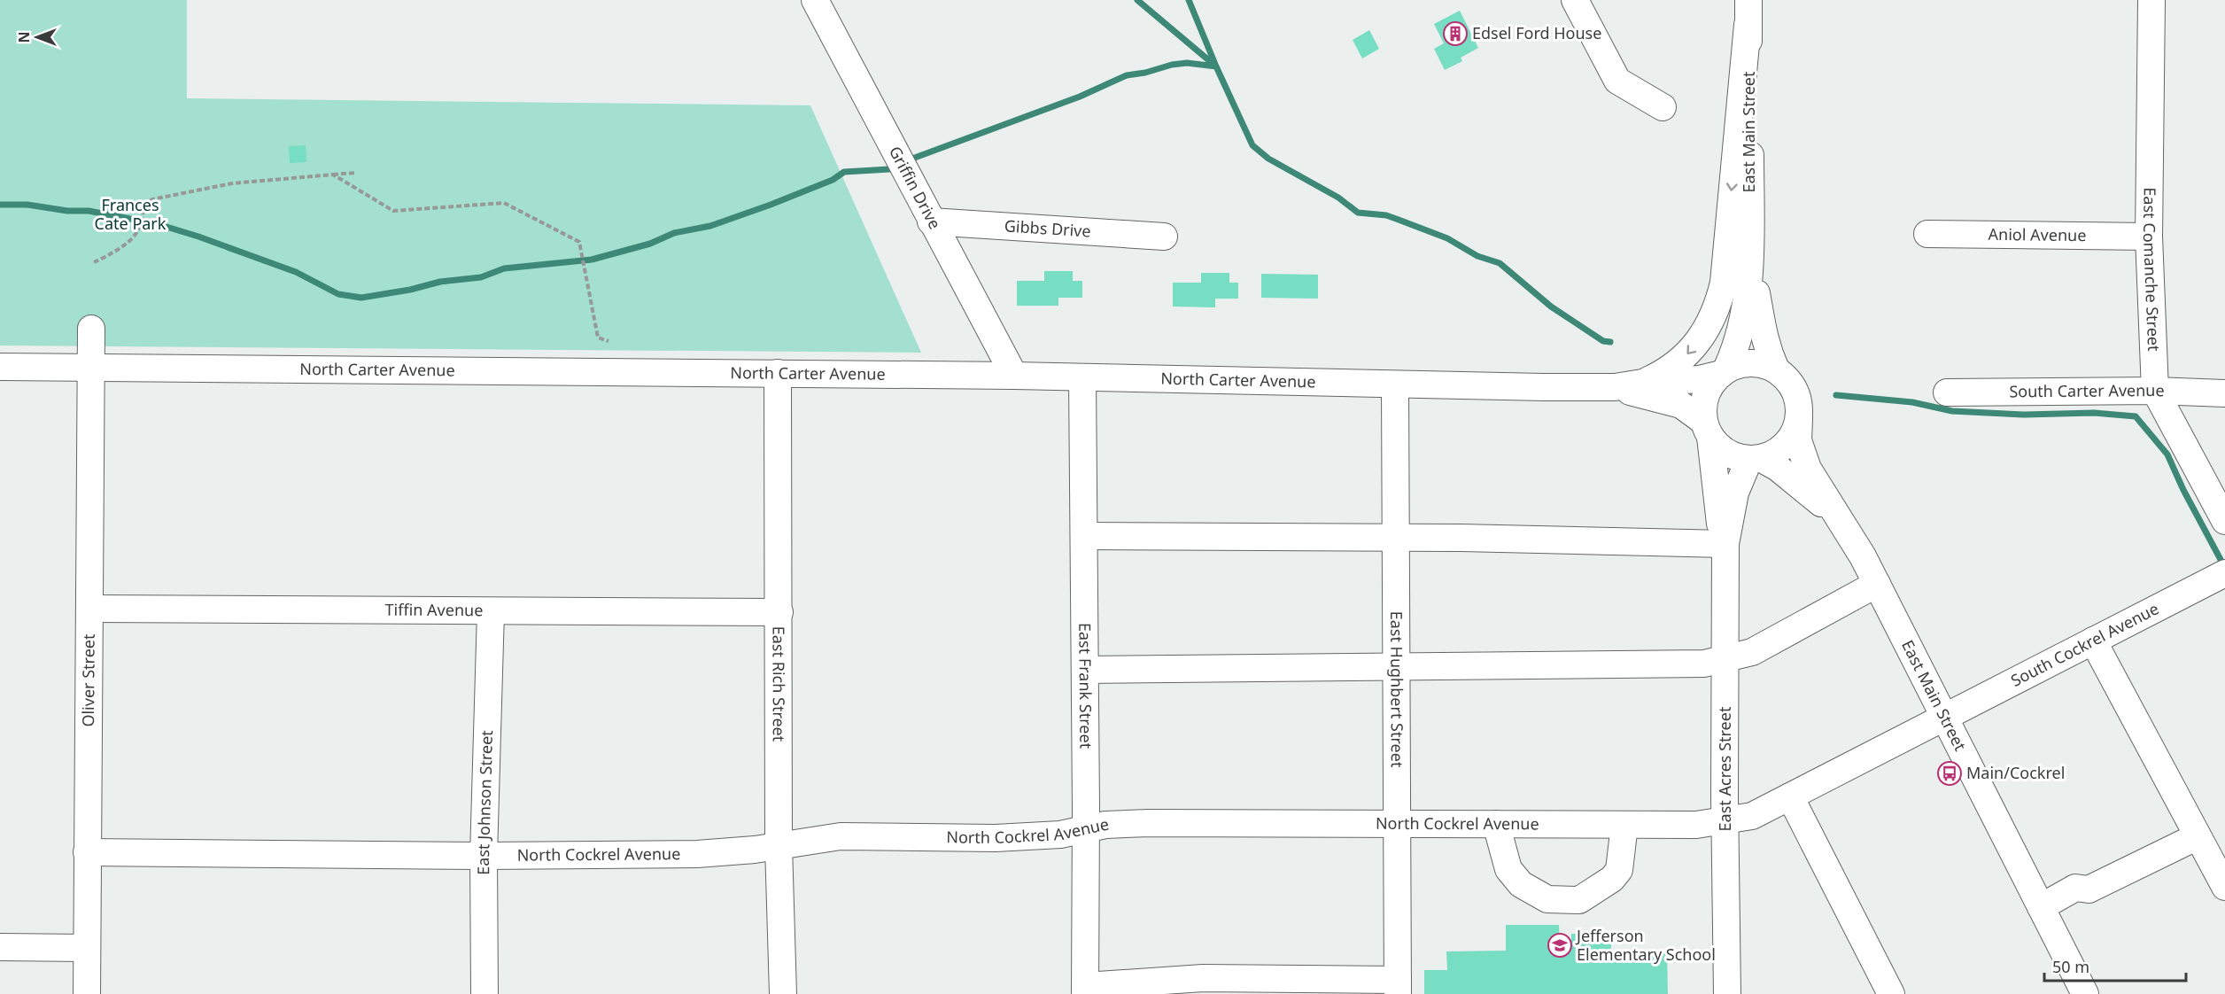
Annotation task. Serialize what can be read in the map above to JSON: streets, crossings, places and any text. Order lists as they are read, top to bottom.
{
  "streets": {
    "street": [
      "East Main Street",
      "Griffin Drive",
      "Gibbs Drive",
      "Aniol Avenue",
      "East Comanche Street",
      "North Carter Avenue",
      "South Carter Avenue",
      "Tiffin Avenue",
      "South Cockrel Avenue",
      "Oliver Street",
      "East Rich Street",
      "East Frank Street",
      "East Hughbert Street",
      "East Acres Street",
      "East Johnson Street",
      "North Cockrel Avenue"
    ]
  },
  "crossings": [
    ["East Main Street", "North Carter Avenue"],
    ["East Main Street", "South Cockrel Avenue"],
    ["East Main Street", "East Acres Street"],
    ["East Main Street", "North Cockrel Avenue"],
    ["Griffin Drive", "Gibbs Drive"],
    ["Griffin Drive", "North Carter Avenue"],
    ["Aniol Avenue", "East Comanche Street"],
    ["East Comanche Street", "South Carter Avenue"],
    ["North Carter Avenue", "Oliver Street"],
    ["North Carter Avenue", "East Rich Street"],
    ["North Carter Avenue", "East Frank Street"],
    ["North Carter Avenue", "East Hughbert Street"],
    ["North Carter Avenue", "East Acres Street"],
    ["Tiffin Avenue", "Oliver Street"],
    ["Tiffin Avenue", "East Rich Street"],
    ["Tiffin Avenue", "East Johnson Street"],
    ["South Cockrel Avenue", "North Cockrel Avenue"],
    ["Oliver Street", "North Cockrel Avenue"],
    ["East Rich Street", "North Cockrel Avenue"],
    ["East Frank Street", "North Cockrel Avenue"],
    ["East Hughbert Street", "North Cockrel Avenue"],
    ["East Acres Street", "North Cockrel Avenue"],
    ["East Johnson Street", "North Cockrel Avenue"]
  ],
  "parks": ["Frances Cate Park"],
  "places": {
    "building": ["Edsel Ford House"],
    "bus stop": ["Main/Cockrel"],
    "school or university": ["Jefferson Elementary School"]
  },
  "scale_bar": "50 m",
  "north": "left"
}
